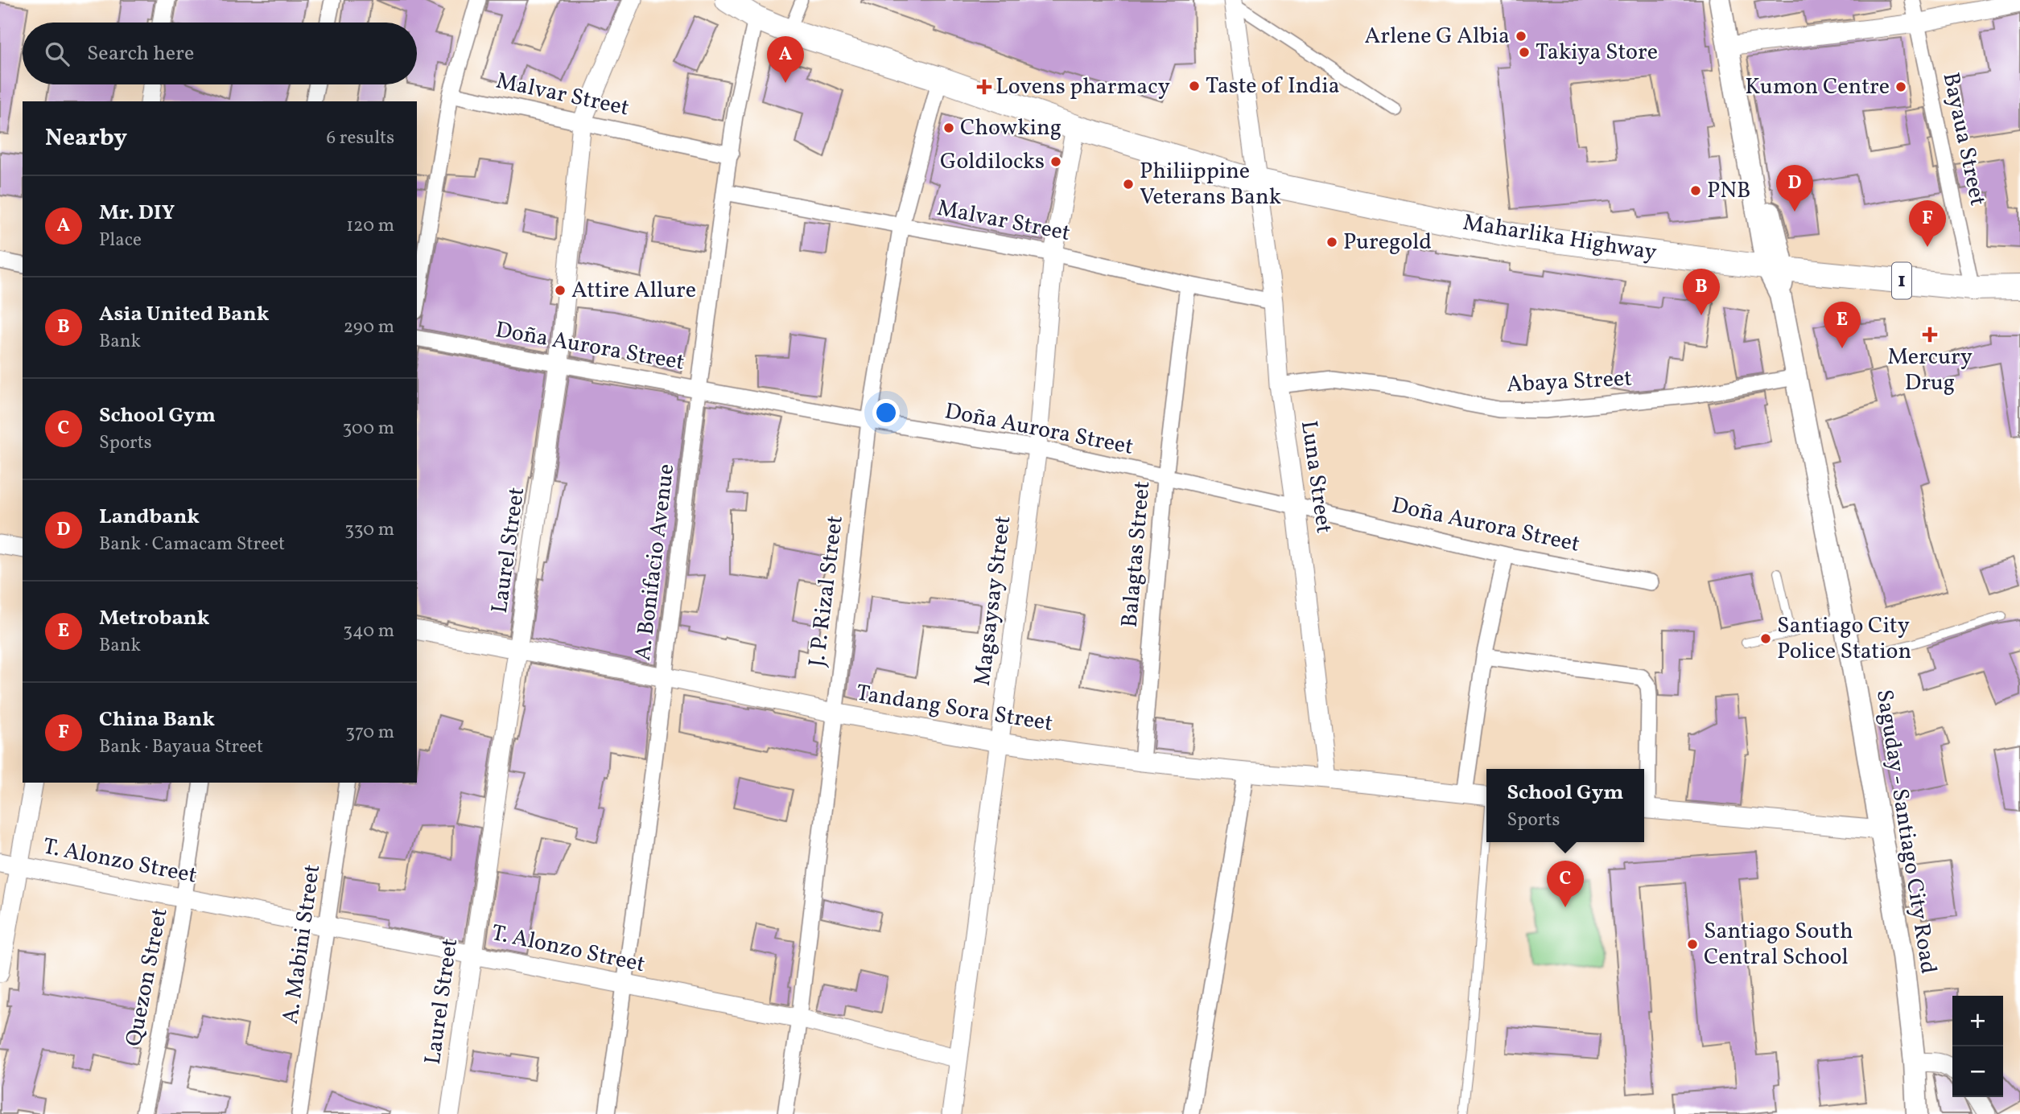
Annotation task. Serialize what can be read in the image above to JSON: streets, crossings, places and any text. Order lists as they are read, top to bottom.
{
  "streets": {
    "main road": ["Maharlika Highway", "1", "Saguday - Santiago City Road"],
    "street": [
      "Malvar Street",
      "Bayaua Street",
      "Doña Aurora Street",
      "Abaya Street",
      "Luna Street",
      "Laurel Street",
      "Balagtas Street",
      "A. Bonifacio Avenue",
      "J. P. Rizal Street",
      "Magsaysay Street",
      "Tandang Sora Street",
      "T. Alonzo Street",
      "A. Mabini Street",
      "Quezon Street"
    ]
  },
  "crossings": [
    ["Malvar Street", "Luna Street"],
    ["Malvar Street", "Laurel Street"],
    ["Malvar Street", "Balagtas Street"],
    ["Malvar Street", "A. Bonifacio Avenue"],
    ["Malvar Street", "J. P. Rizal Street"],
    ["Malvar Street", "Magsaysay Street"],
    ["Bayaua Street", "Maharlika Highway"],
    ["Maharlika Highway", "Luna Street"],
    ["Maharlika Highway", "A. Bonifacio Avenue"],
    ["Maharlika Highway", "J. P. Rizal Street"],
    ["Maharlika Highway", "Magsaysay Street"],
    ["Maharlika Highway", "Saguday - Santiago City Road"],
    ["Doña Aurora Street", "Luna Street"],
    ["Doña Aurora Street", "Laurel Street"],
    ["Doña Aurora Street", "Balagtas Street"],
    ["Doña Aurora Street", "A. Bonifacio Avenue"],
    ["Doña Aurora Street", "J. P. Rizal Street"],
    ["Doña Aurora Street", "Magsaysay Street"],
    ["Abaya Street", "Luna Street"],
    ["Abaya Street", "Saguday - Santiago City Road"],
    ["Luna Street", "Tandang Sora Street"],
    ["Laurel Street", "Tandang Sora Street"],
    ["Laurel Street", "T. Alonzo Street"],
    ["Balagtas Street", "Tandang Sora Street"],
    ["A. Bonifacio Avenue", "Tandang Sora Street"],
    ["A. Bonifacio Avenue", "T. Alonzo Street"],
    ["J. P. Rizal Street", "Tandang Sora Street"],
    ["J. P. Rizal Street", "T. Alonzo Street"],
    ["Magsaysay Street", "Tandang Sora Street"],
    ["Magsaysay Street", "T. Alonzo Street"],
    ["T. Alonzo Street", "A. Mabini Street"],
    ["T. Alonzo Street", "Quezon Street"]
  ],
  "places": {
    "other": [
      "Arlene G Albia",
      "Takiya Store",
      "Taste of India",
      "Kumon Centre",
      "Chowking",
      "Goldilocks",
      "Philiippine Veterans Bank",
      "PNB",
      "Puregold",
      "Attire Allure",
      "Santiago City Police Station",
      "Santiago South Central School"
    ],
    "health": ["Lovens pharmacy", "Mercury Drug"]
  },
  "page": {
    "search": "Search here",
    "pins": [
      "A",
      "D",
      "F",
      "B",
      "E",
      "C"
    ],
    "heading": ["Nearby", "6 results"],
    "list": [
      {
        "mark": "A",
        "name": "Mr. DIY",
        "note": "Place",
        "value": "120 m"
      },
      {
        "mark": "B",
        "name": "Asia United Bank",
        "note": "Bank",
        "value": "290 m"
      },
      {
        "mark": "C",
        "name": "School Gym",
        "note": "Sports",
        "value": "300 m"
      },
      {
        "mark": "D",
        "name": "Landbank",
        "note": "Bank · Camacam Street",
        "value": "330 m"
      },
      {
        "mark": "E",
        "name": "Metrobank",
        "note": "Bank",
        "value": "340 m"
      },
      {
        "mark": "F",
        "name": "China Bank",
        "note": "Bank · Bayaua Street",
        "value": "370 m"
      }
    ],
    "popup": ["School Gym", "Sports"],
    "map_buttons": ["+", "−"]
  }
}
